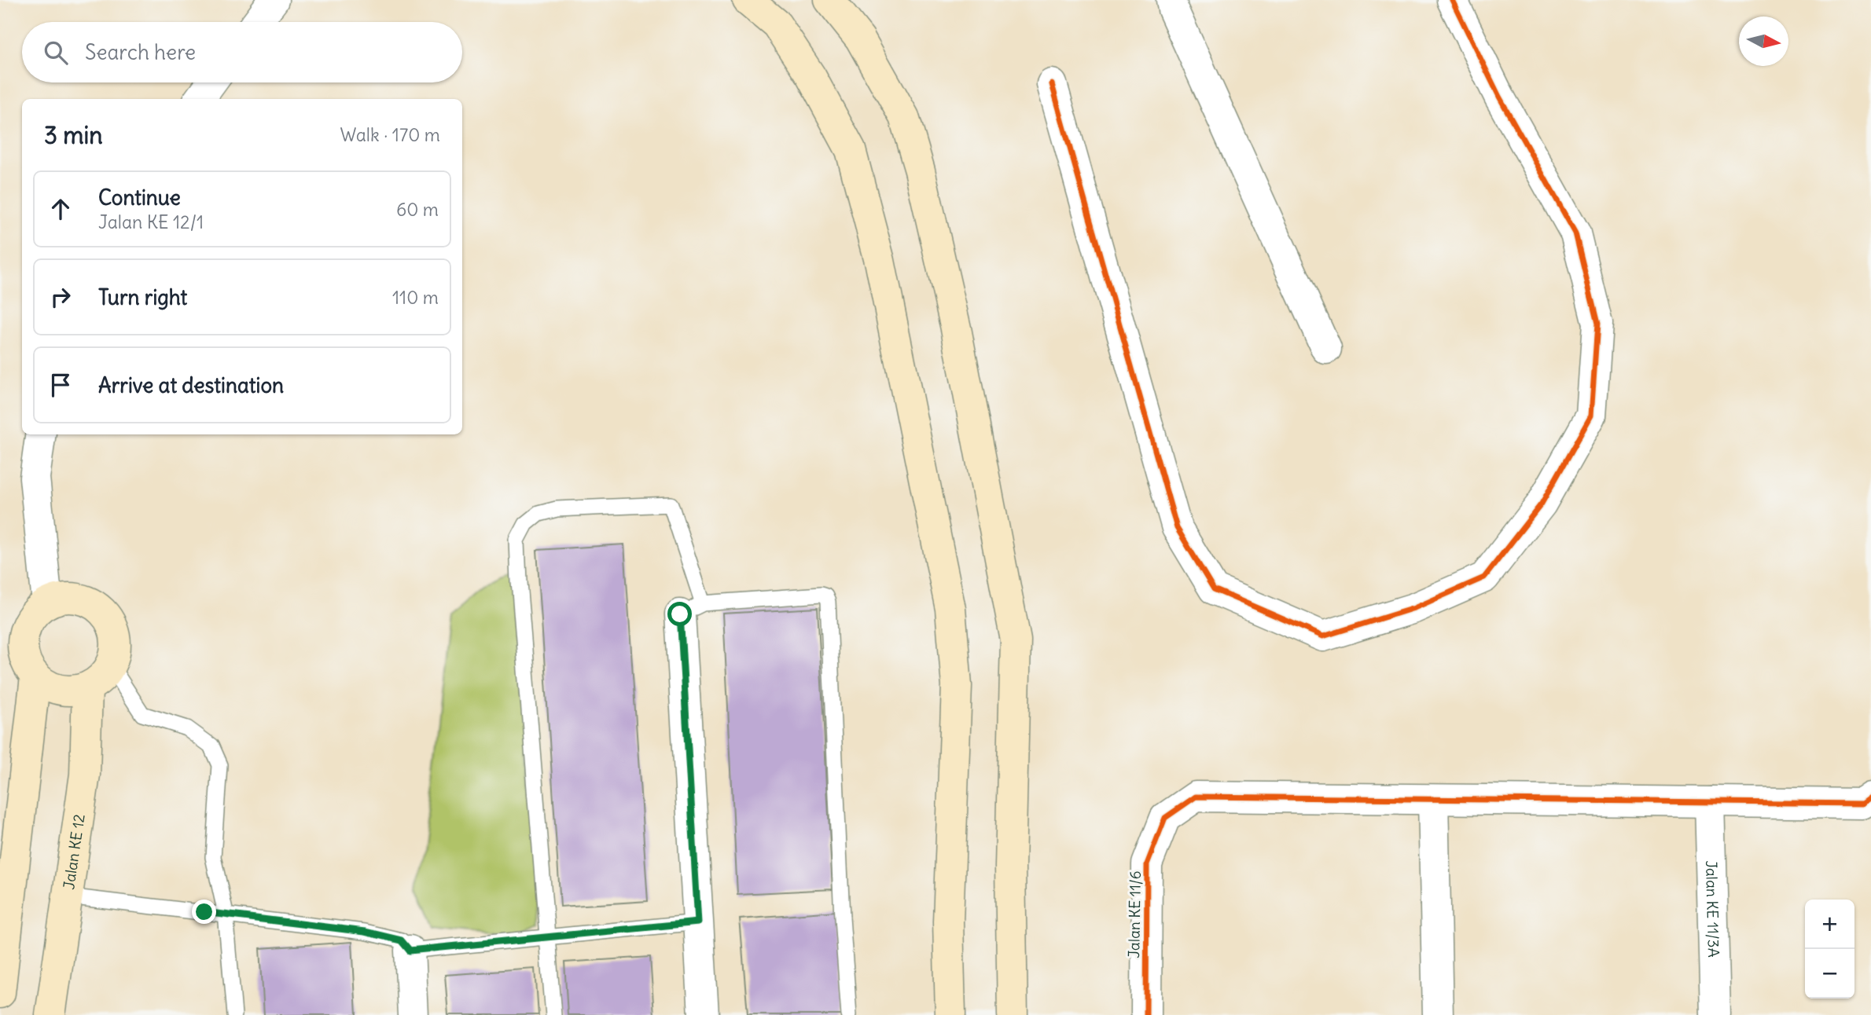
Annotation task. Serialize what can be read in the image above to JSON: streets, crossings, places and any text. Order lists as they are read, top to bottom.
{
  "streets": {
    "main road": ["Jalan KE 12"],
    "street": ["Jalan KE 11/3A", "Jalan KE 11/6"]
  },
  "north": "right",
  "page": {
    "search": "Search here",
    "heading": ["3 min", "Walk · 170 m"],
    "list": [
      ["Continue", "Jalan KE 12/1", "60 m"],
      ["Turn right", "110 m"],
      "Arrive at destination"
    ],
    "map_buttons": ["+", "−"]
  }
}
